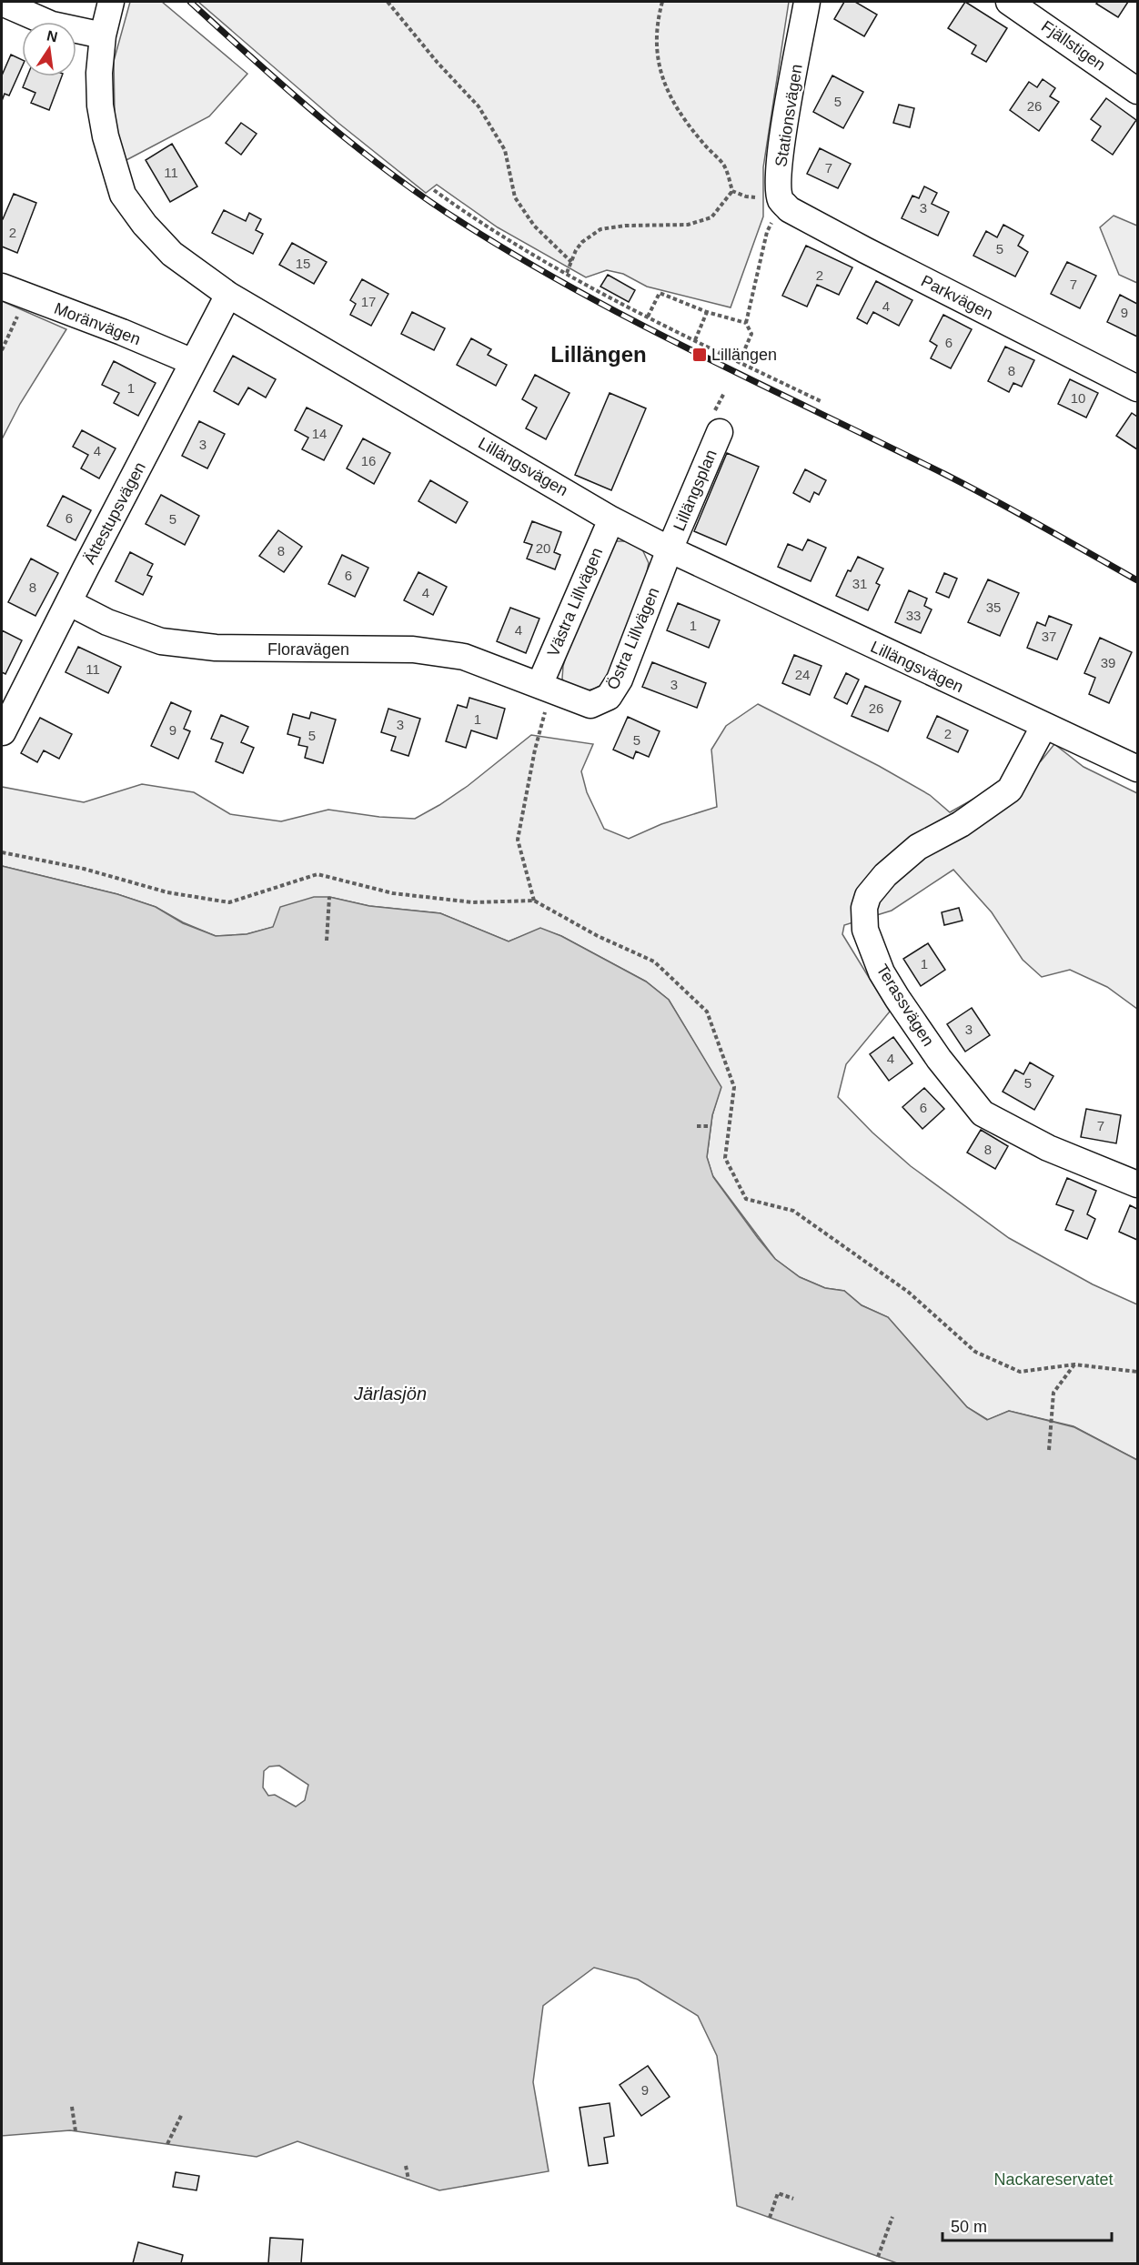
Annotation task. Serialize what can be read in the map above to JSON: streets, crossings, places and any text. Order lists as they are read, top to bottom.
{
  "streets": {
    "street": [
      "Fjällstigen",
      "Stationsvägen",
      "Parkvägen",
      "Moränvägen",
      "Lillängsvägen",
      "Lillängsplan",
      "Ättestupsvägen",
      "Västra Lillvägen",
      "Östra Lillvägen",
      "Floravägen",
      "Terassvägen"
    ]
  },
  "crossings": [
    ["Stationsvägen", "Parkvägen"],
    ["Moränvägen", "Ättestupsvägen"],
    ["Lillängsvägen", "Lillängsplan"],
    ["Lillängsvägen", "Ättestupsvägen"],
    ["Lillängsvägen", "Västra Lillvägen"],
    ["Lillängsvägen", "Östra Lillvägen"],
    ["Lillängsvägen", "Terassvägen"],
    ["Lillängsplan", "Östra Lillvägen"],
    ["Ättestupsvägen", "Floravägen"],
    ["Västra Lillvägen", "Östra Lillvägen"],
    ["Västra Lillvägen", "Floravägen"],
    ["Östra Lillvägen", "Floravägen"]
  ],
  "districts": ["Lillängen"],
  "water": ["Järlasjön"],
  "parks": ["Nackareservatet"],
  "places": {
    "transit": ["Lillängen"]
  },
  "house_numbers": [
    "5",
    "26",
    "7",
    "11",
    "3",
    "2",
    "5",
    "15",
    "2",
    "7",
    "17",
    "4",
    "9",
    "6",
    "8",
    "1",
    "10",
    "14",
    "3",
    "4",
    "16",
    "6",
    "5",
    "20",
    "8",
    "6",
    "31",
    "8",
    "4",
    "35",
    "33",
    "1",
    "4",
    "37",
    "39",
    "11",
    "24",
    "3",
    "26",
    "1",
    "3",
    "9",
    "2",
    "5",
    "5",
    "1",
    "3",
    "4",
    "5",
    "6",
    "7",
    "8",
    "9"
  ],
  "scale_bar": "50 m",
  "north": "top"
}
